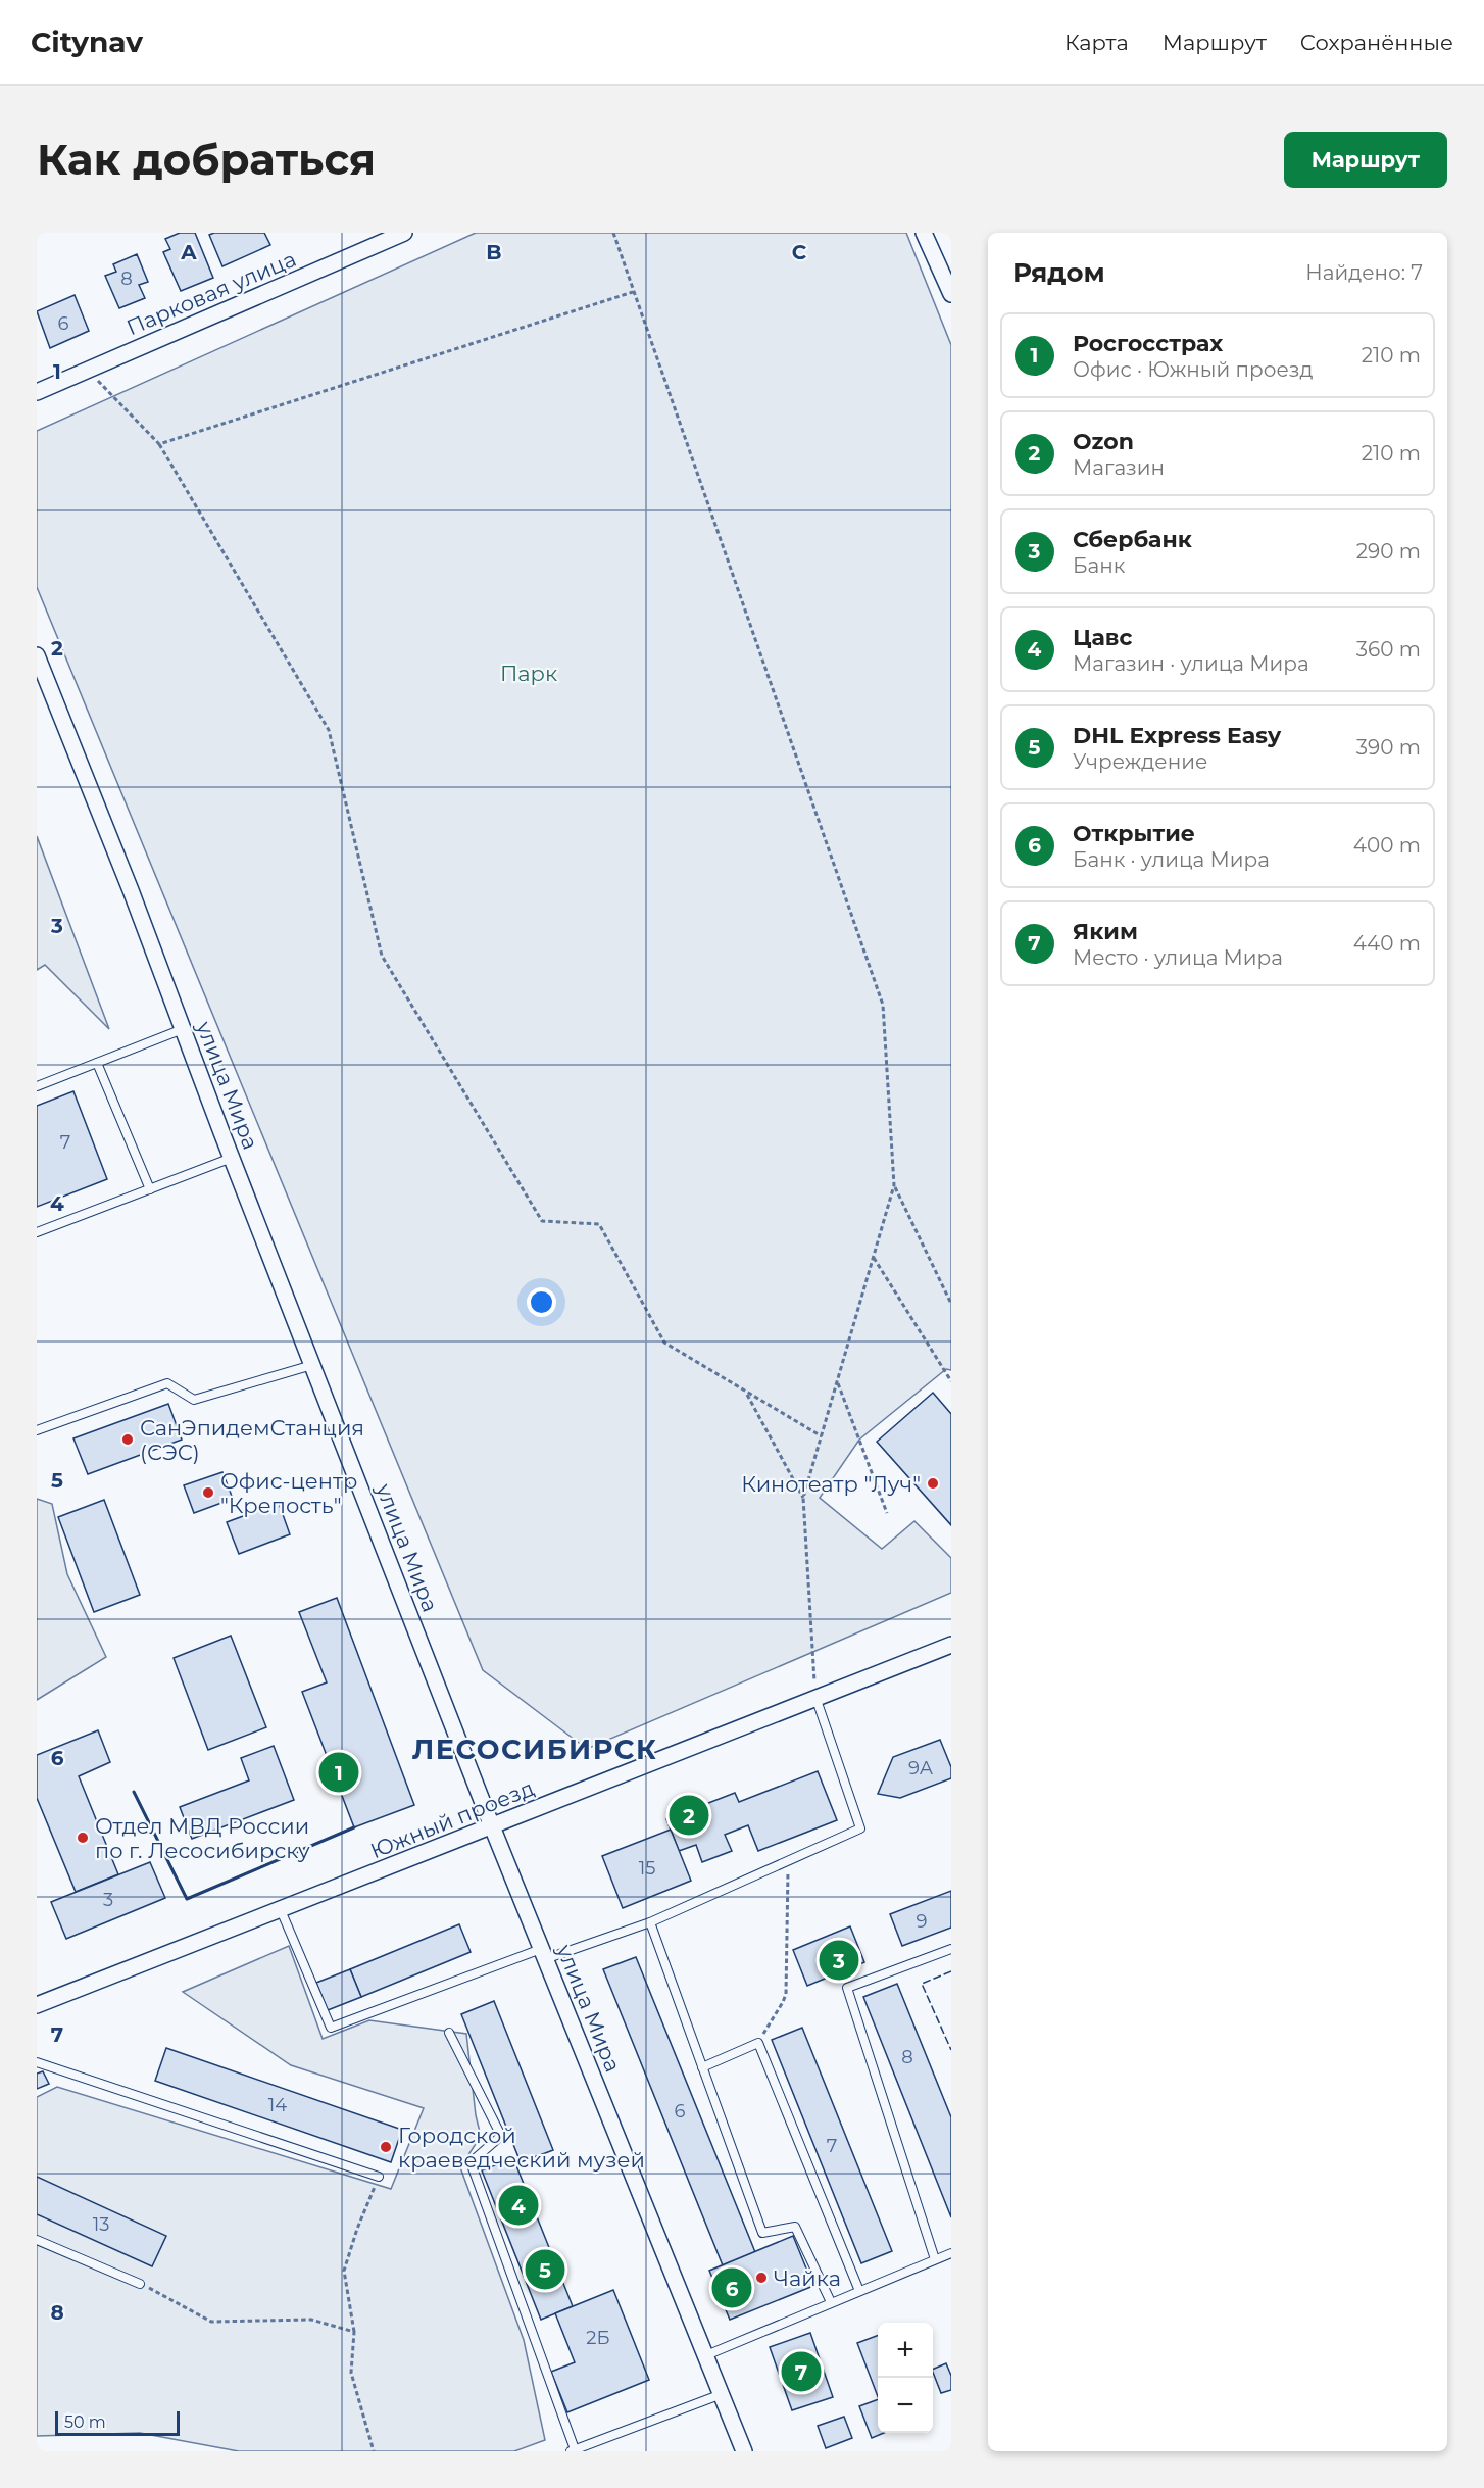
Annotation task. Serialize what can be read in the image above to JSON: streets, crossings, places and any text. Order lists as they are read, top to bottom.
{
  "streets": {
    "street": ["Парковая улица", "улица Мира", "Южный проезд"]
  },
  "crossings": [
    ["улица Мира", "Южный проезд"]
  ],
  "districts": ["ЛЕСОСИБИРСК"],
  "parks": ["Парк"],
  "places": [
    "СанЭпидемСтанция (СЭС)",
    "Кинотеатр \"Луч\"",
    "Офис-центр \"Крепость\"",
    "Отдел МВД России по г. Лесосибирску",
    "Городской краеведческий музей",
    "Чайка"
  ],
  "house_numbers": [
    "8",
    "6",
    "7",
    "9А",
    "15",
    "3",
    "9",
    "8",
    "14",
    "6",
    "7",
    "13",
    "2Б"
  ],
  "scale_bar": "50 m",
  "page": {
    "header": "Citynav",
    "nav": ["Карта", "Маршрут", "Сохранённые"],
    "buttons": "Маршрут",
    "title": "Как добраться",
    "heading": ["Рядом", "Найдено: 7"],
    "list": [
      {
        "mark": "1",
        "name": "Росгосстрах",
        "note": "Офис · Южный проезд",
        "value": "210 m"
      },
      {
        "mark": "2",
        "name": "Ozon",
        "note": "Магазин",
        "value": "210 m"
      },
      {
        "mark": "3",
        "name": "Сбербанк",
        "note": "Банк",
        "value": "290 m"
      },
      {
        "mark": "4",
        "name": "Цавс",
        "note": "Магазин · улица Мира",
        "value": "360 m"
      },
      {
        "mark": "5",
        "name": "DHL Express Easy",
        "note": "Учреждение",
        "value": "390 m"
      },
      {
        "mark": "6",
        "name": "Открытие",
        "note": "Банк · улица Мира",
        "value": "400 m"
      },
      {
        "mark": "7",
        "name": "Яким",
        "note": "Место · улица Мира",
        "value": "440 m"
      }
    ],
    "pins": [
      "1",
      "2",
      "3",
      "4",
      "5",
      "6",
      "7"
    ],
    "map_buttons": ["+", "−"],
    "scale": "50 m"
  },
  "grid": {
    "columns": ["A", "B", "C"],
    "rows": [
      "1",
      "2",
      "3",
      "4",
      "5",
      "6",
      "7",
      "8"
    ]
  }
}
